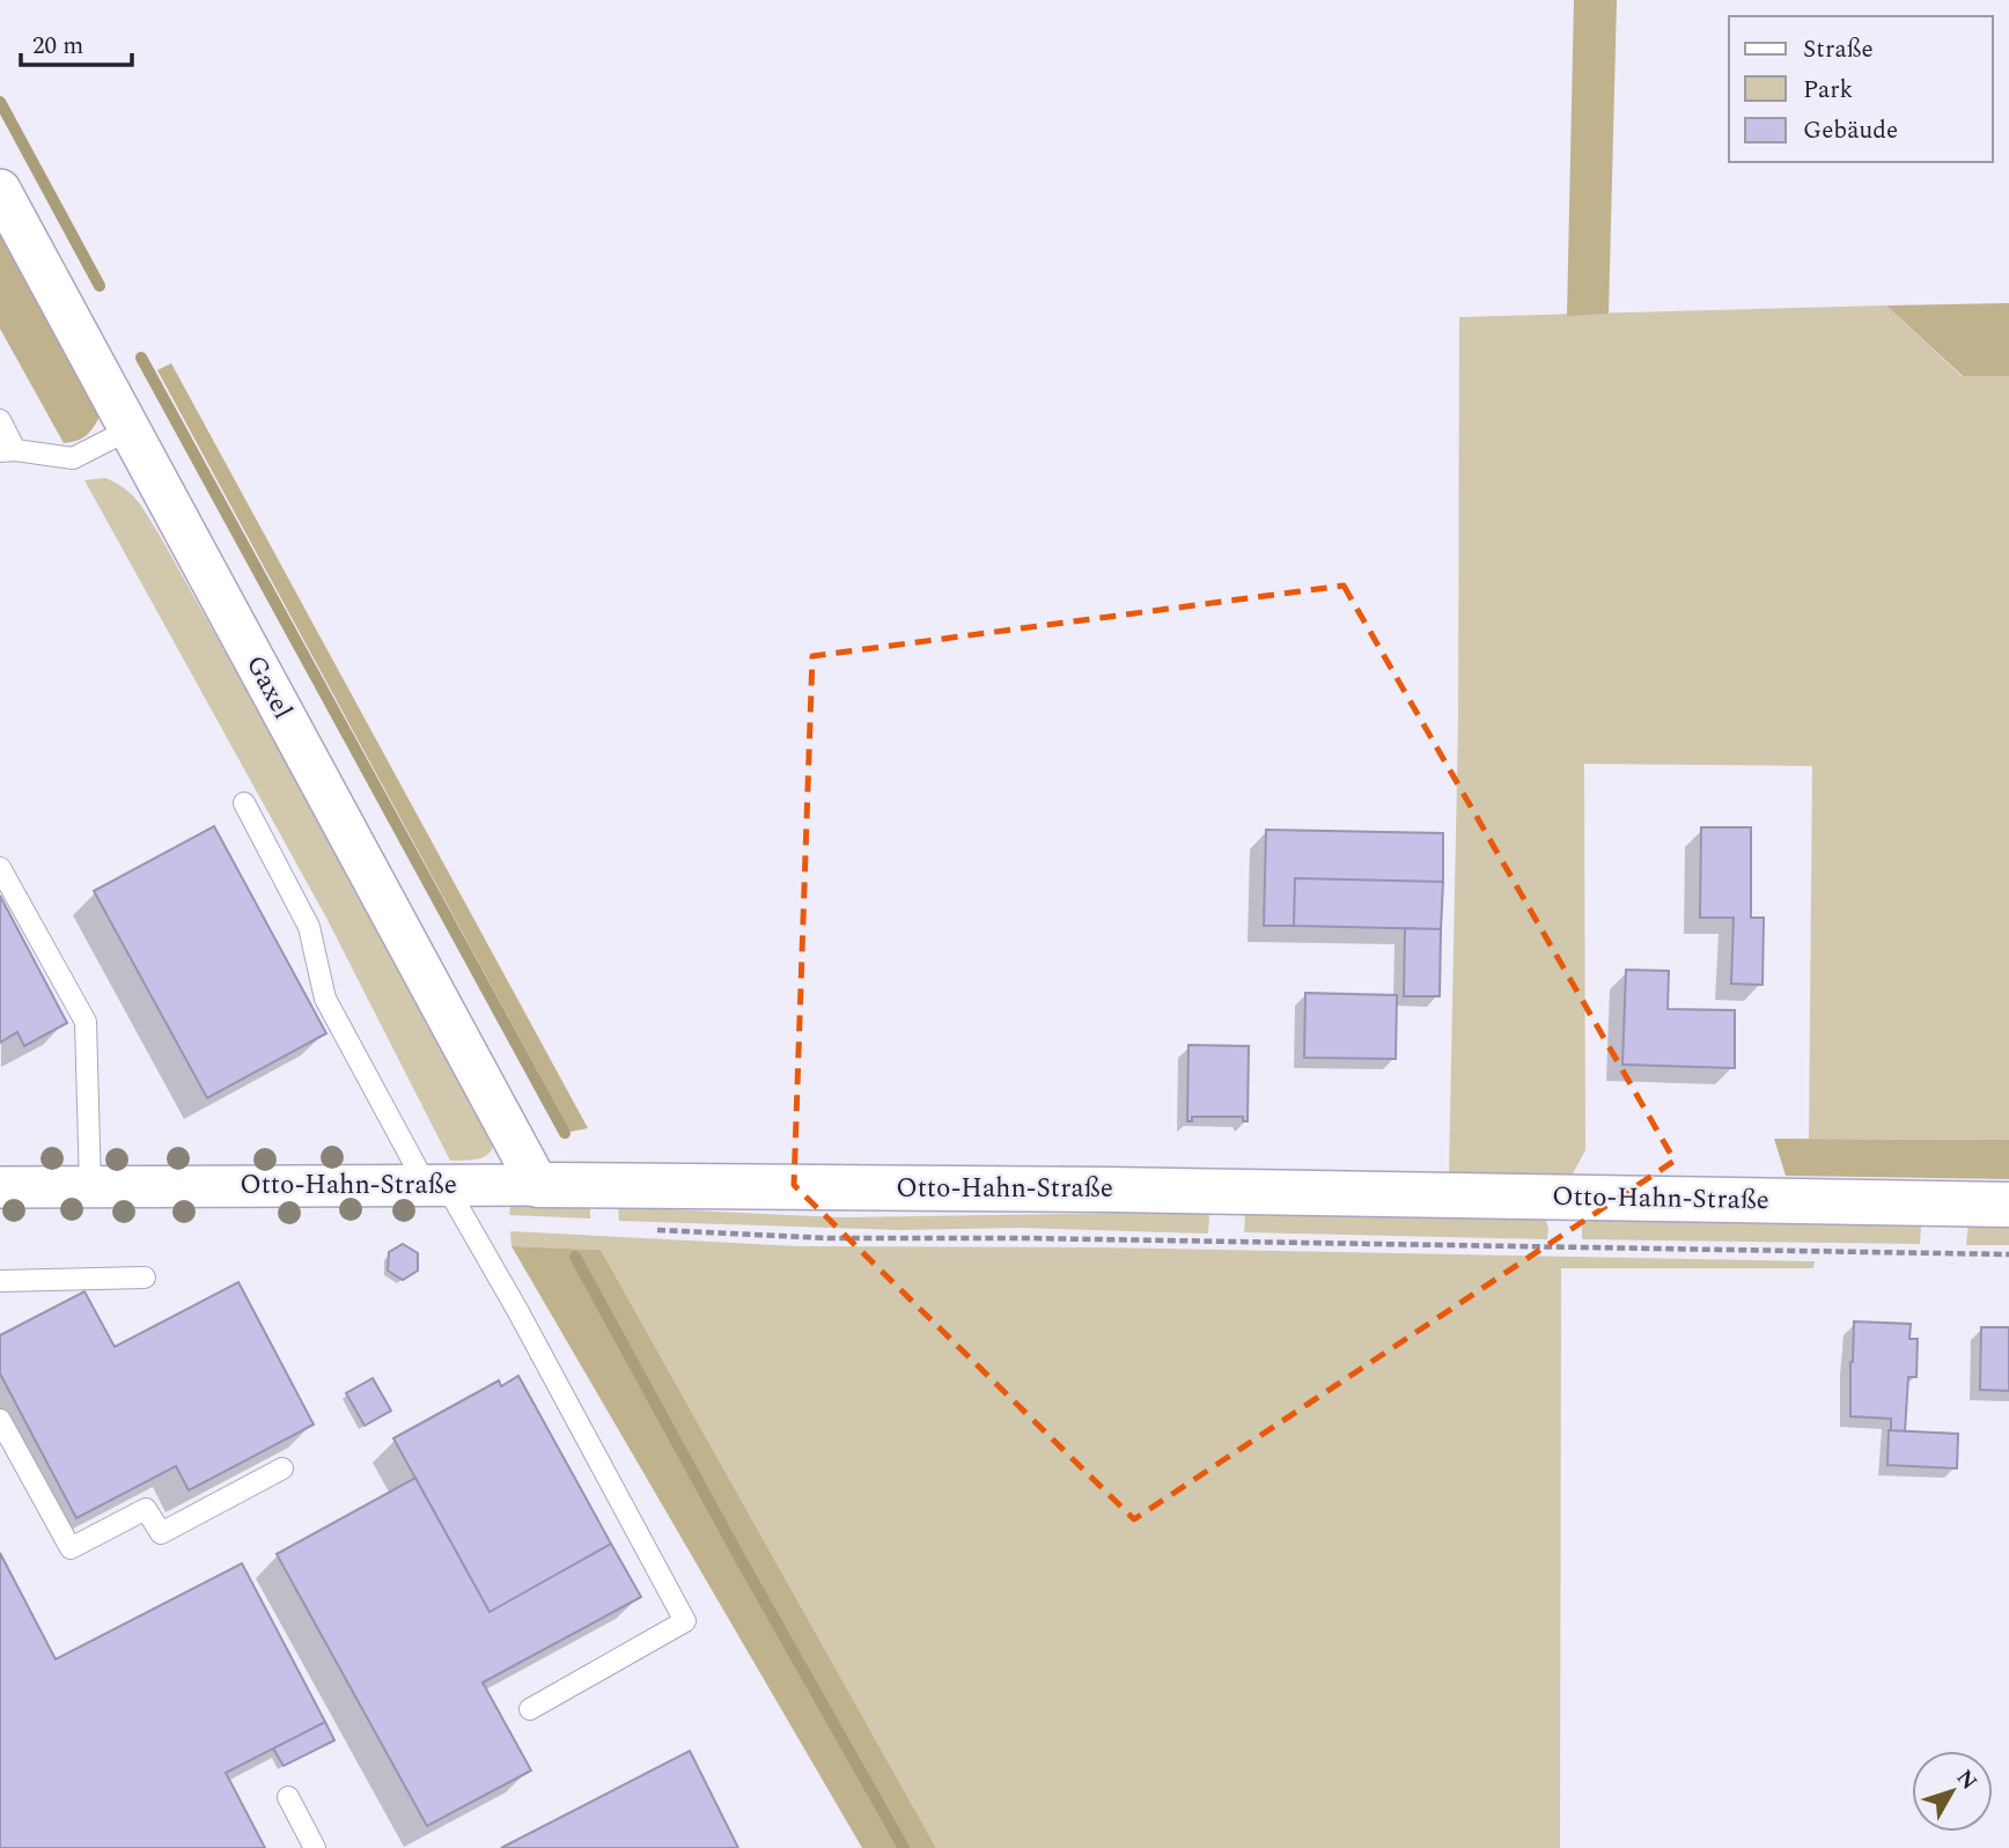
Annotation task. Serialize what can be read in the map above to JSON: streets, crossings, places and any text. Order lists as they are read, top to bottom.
{
  "streets": {
    "street": ["Gaxel", "Otto-Hahn-Straße"]
  },
  "crossings": [
    ["Gaxel", "Otto-Hahn-Straße"]
  ],
  "legend": ["Straße", "Park", "Gebäude"],
  "scale_bar": "20 m",
  "north": "top right"
}
